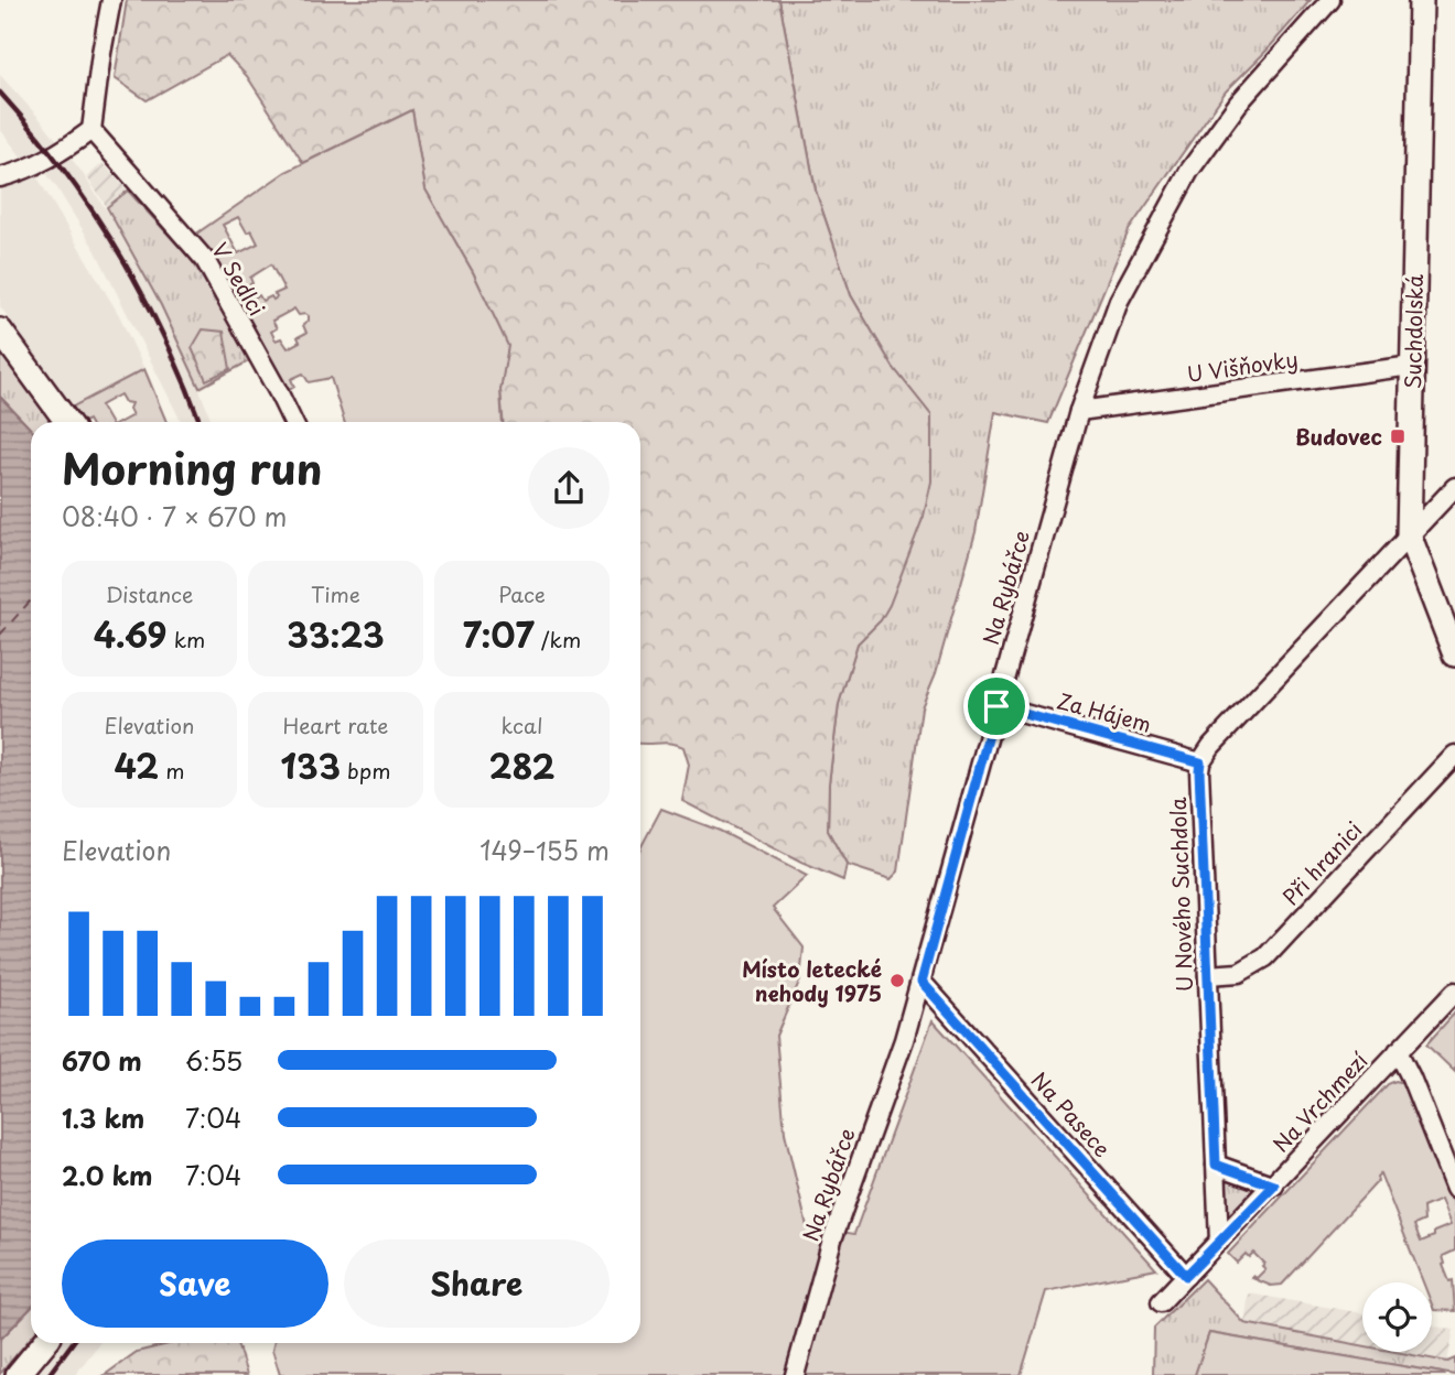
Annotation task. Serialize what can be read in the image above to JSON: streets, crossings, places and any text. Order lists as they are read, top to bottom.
{
  "streets": {
    "street": [
      "V Sedlci",
      "Suchdolská",
      "U Višňovky",
      "Na Rybářce",
      "Za Hájem",
      "Při hranici",
      "U Nového Suchdola",
      "Na Vrchmezí",
      "Na Pasece"
    ]
  },
  "crossings": [
    ["Suchdolská", "U Višňovky"],
    ["U Višňovky", "Na Rybářce"],
    ["Na Rybářce", "Za Hájem"],
    ["Na Rybářce", "Na Pasece"],
    ["Za Hájem", "U Nového Suchdola"],
    ["Při hranici", "U Nového Suchdola"],
    ["U Nového Suchdola", "Na Vrchmezí"],
    ["Na Vrchmezí", "Na Pasece"]
  ],
  "places": {
    "transit": ["Budovec"],
    "other": ["Místo letecké nehody 1975"]
  },
  "page": {
    "heading": ["Morning run", "08:40 · 7 × 670 m"],
    "stats": [
      ["Distance", "4.69 km"],
      ["Time", "33:23"],
      ["Pace", "7:07 /km"],
      ["Elevation", "42 m"],
      ["Heart rate", "133 bpm"],
      ["kcal", "282"]
    ],
    "chart": ["Elevation", "149–155 m"],
    "list": [
      {
        "name": "670 m",
        "note": "6:55"
      },
      {
        "name": "1.3 km",
        "note": "7:04"
      },
      {
        "name": "2.0 km",
        "note": "7:04"
      }
    ],
    "buttons": ["Save", "Share"]
  }
}
